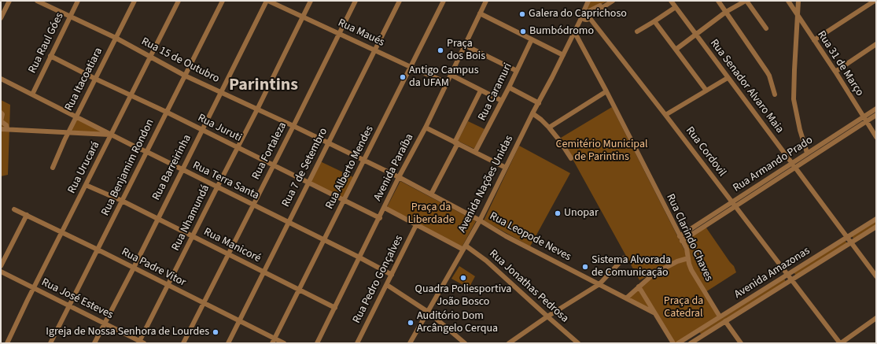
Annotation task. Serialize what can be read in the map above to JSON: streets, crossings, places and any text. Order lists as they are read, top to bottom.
{
  "streets": {
    "street": [
      "Rua Maués",
      "Rua Raul Góes",
      "Rua 15 de Outubro",
      "Rua 31 de Março",
      "Rua Itacoatiara",
      "Rua Senador Alvaro Maia",
      "Rua Caramuri",
      "Rua Juruti",
      "Rua Fortaleza",
      "Rua Cordovil",
      "Rua Armando Prado",
      "Rua Urucará",
      "Rua Benjamim Rondon",
      "Rua Barreirinha",
      "Rua 7 de Setembro",
      "Rua Alberto Mendes",
      "Avenida Paraíba",
      "Rua Terra Santa",
      "Avenida Nações Unidas",
      "Rua Nhamundá",
      "Rua Leopode Neves",
      "Rua Clarindo Chaves",
      "Rua Manicoré",
      "Rua Padre Vitor",
      "Avenida Amazonas",
      "Rua Pedro Gonçalves",
      "Rua Jonathas Pedrosa",
      "Rua José Esteves"
    ]
  },
  "crossings": [
    ["Rua Maués", "Rua Fortaleza"],
    ["Rua Maués", "Rua Barreirinha"],
    ["Rua Maués", "Rua 7 de Setembro"],
    ["Rua Maués", "Rua Alberto Mendes"],
    ["Rua Maués", "Avenida Paraíba"],
    ["Rua Maués", "Rua Nhamundá"],
    ["Rua Raul Góes", "Rua 15 de Outubro"],
    ["Rua Raul Góes", "Rua Juruti"],
    ["Rua Raul Góes", "Rua Terra Santa"],
    ["Rua 15 de Outubro", "Rua Itacoatiara"],
    ["Rua 15 de Outubro", "Rua Fortaleza"],
    ["Rua 15 de Outubro", "Rua Urucará"],
    ["Rua 15 de Outubro", "Rua Benjamim Rondon"],
    ["Rua 15 de Outubro", "Rua Barreirinha"],
    ["Rua 15 de Outubro", "Rua 7 de Setembro"],
    ["Rua 15 de Outubro", "Rua Alberto Mendes"],
    ["Rua 15 de Outubro", "Avenida Paraíba"],
    ["Rua 15 de Outubro", "Rua Nhamundá"],
    ["Rua 15 de Outubro", "Rua Leopode Neves"],
    ["Rua 31 de Março", "Rua Armando Prado"],
    ["Rua Itacoatiara", "Rua Juruti"],
    ["Rua Itacoatiara", "Rua Terra Santa"],
    ["Rua Senador Alvaro Maia", "Rua Armando Prado"],
    ["Rua Senador Alvaro Maia", "Avenida Amazonas"],
    ["Rua Juruti", "Rua Fortaleza"],
    ["Rua Juruti", "Rua Urucará"],
    ["Rua Juruti", "Rua Benjamim Rondon"],
    ["Rua Juruti", "Rua Barreirinha"],
    ["Rua Juruti", "Rua 7 de Setembro"],
    ["Rua Juruti", "Rua Alberto Mendes"],
    ["Rua Juruti", "Avenida Paraíba"],
    ["Rua Juruti", "Rua Nhamundá"],
    ["Rua Fortaleza", "Rua Terra Santa"],
    ["Rua Fortaleza", "Rua Manicoré"],
    ["Rua Fortaleza", "Rua Padre Vitor"],
    ["Rua Cordovil", "Rua Armando Prado"],
    ["Rua Cordovil", "Avenida Nações Unidas"],
    ["Rua Cordovil", "Avenida Amazonas"],
    ["Rua Armando Prado", "Rua Clarindo Chaves"],
    ["Rua Urucará", "Rua Terra Santa"],
    ["Rua Urucará", "Rua Manicoré"],
    ["Rua Urucará", "Rua Padre Vitor"],
    ["Rua Urucará", "Rua José Esteves"],
    ["Rua Benjamim Rondon", "Rua Terra Santa"],
    ["Rua Benjamim Rondon", "Rua Manicoré"],
    ["Rua Benjamim Rondon", "Rua Padre Vitor"],
    ["Rua Benjamim Rondon", "Rua José Esteves"],
    ["Rua Barreirinha", "Rua Terra Santa"],
    ["Rua Barreirinha", "Rua Manicoré"],
    ["Rua Barreirinha", "Rua Padre Vitor"],
    ["Rua Barreirinha", "Rua José Esteves"],
    ["Rua 7 de Setembro", "Rua Terra Santa"],
    ["Rua 7 de Setembro", "Rua Manicoré"],
    ["Rua 7 de Setembro", "Rua Padre Vitor"],
    ["Rua Alberto Mendes", "Rua Terra Santa"],
    ["Rua Alberto Mendes", "Rua Manicoré"],
    ["Rua Alberto Mendes", "Rua Padre Vitor"],
    ["Avenida Paraíba", "Rua Terra Santa"],
    ["Avenida Paraíba", "Rua Leopode Neves"],
    ["Avenida Paraíba", "Rua Manicoré"],
    ["Avenida Paraíba", "Rua Jonathas Pedrosa"],
    ["Rua Terra Santa", "Rua Nhamundá"],
    ["Rua Terra Santa", "Rua Pedro Gonçalves"],
    ["Avenida Nações Unidas", "Rua Leopode Neves"],
    ["Avenida Nações Unidas", "Rua Clarindo Chaves"],
    ["Avenida Nações Unidas", "Rua Jonathas Pedrosa"],
    ["Rua Nhamundá", "Rua Manicoré"],
    ["Rua Nhamundá", "Rua Padre Vitor"],
    ["Rua Nhamundá", "Rua José Esteves"],
    ["Rua Clarindo Chaves", "Avenida Amazonas"],
    ["Rua Pedro Gonçalves", "Rua Jonathas Pedrosa"]
  ],
  "districts": ["Parintins"],
  "parks": ["Cemitério Municipal de Parintins", "Praça da Liberdade", "Praça da Catedral"],
  "places": [
    "Galera do Caprichoso",
    "Bumbódromo",
    "Praça dos Bois",
    "Antigo Campus da UFAM",
    "Unopar",
    "Sistema Alvorada de Comunicação",
    "Quadra Poliesportiva João Bosco",
    "Auditório Dom Arcângelo Cerqua",
    "Igreja de Nossa Senhora de Lourdes"
  ]
}
